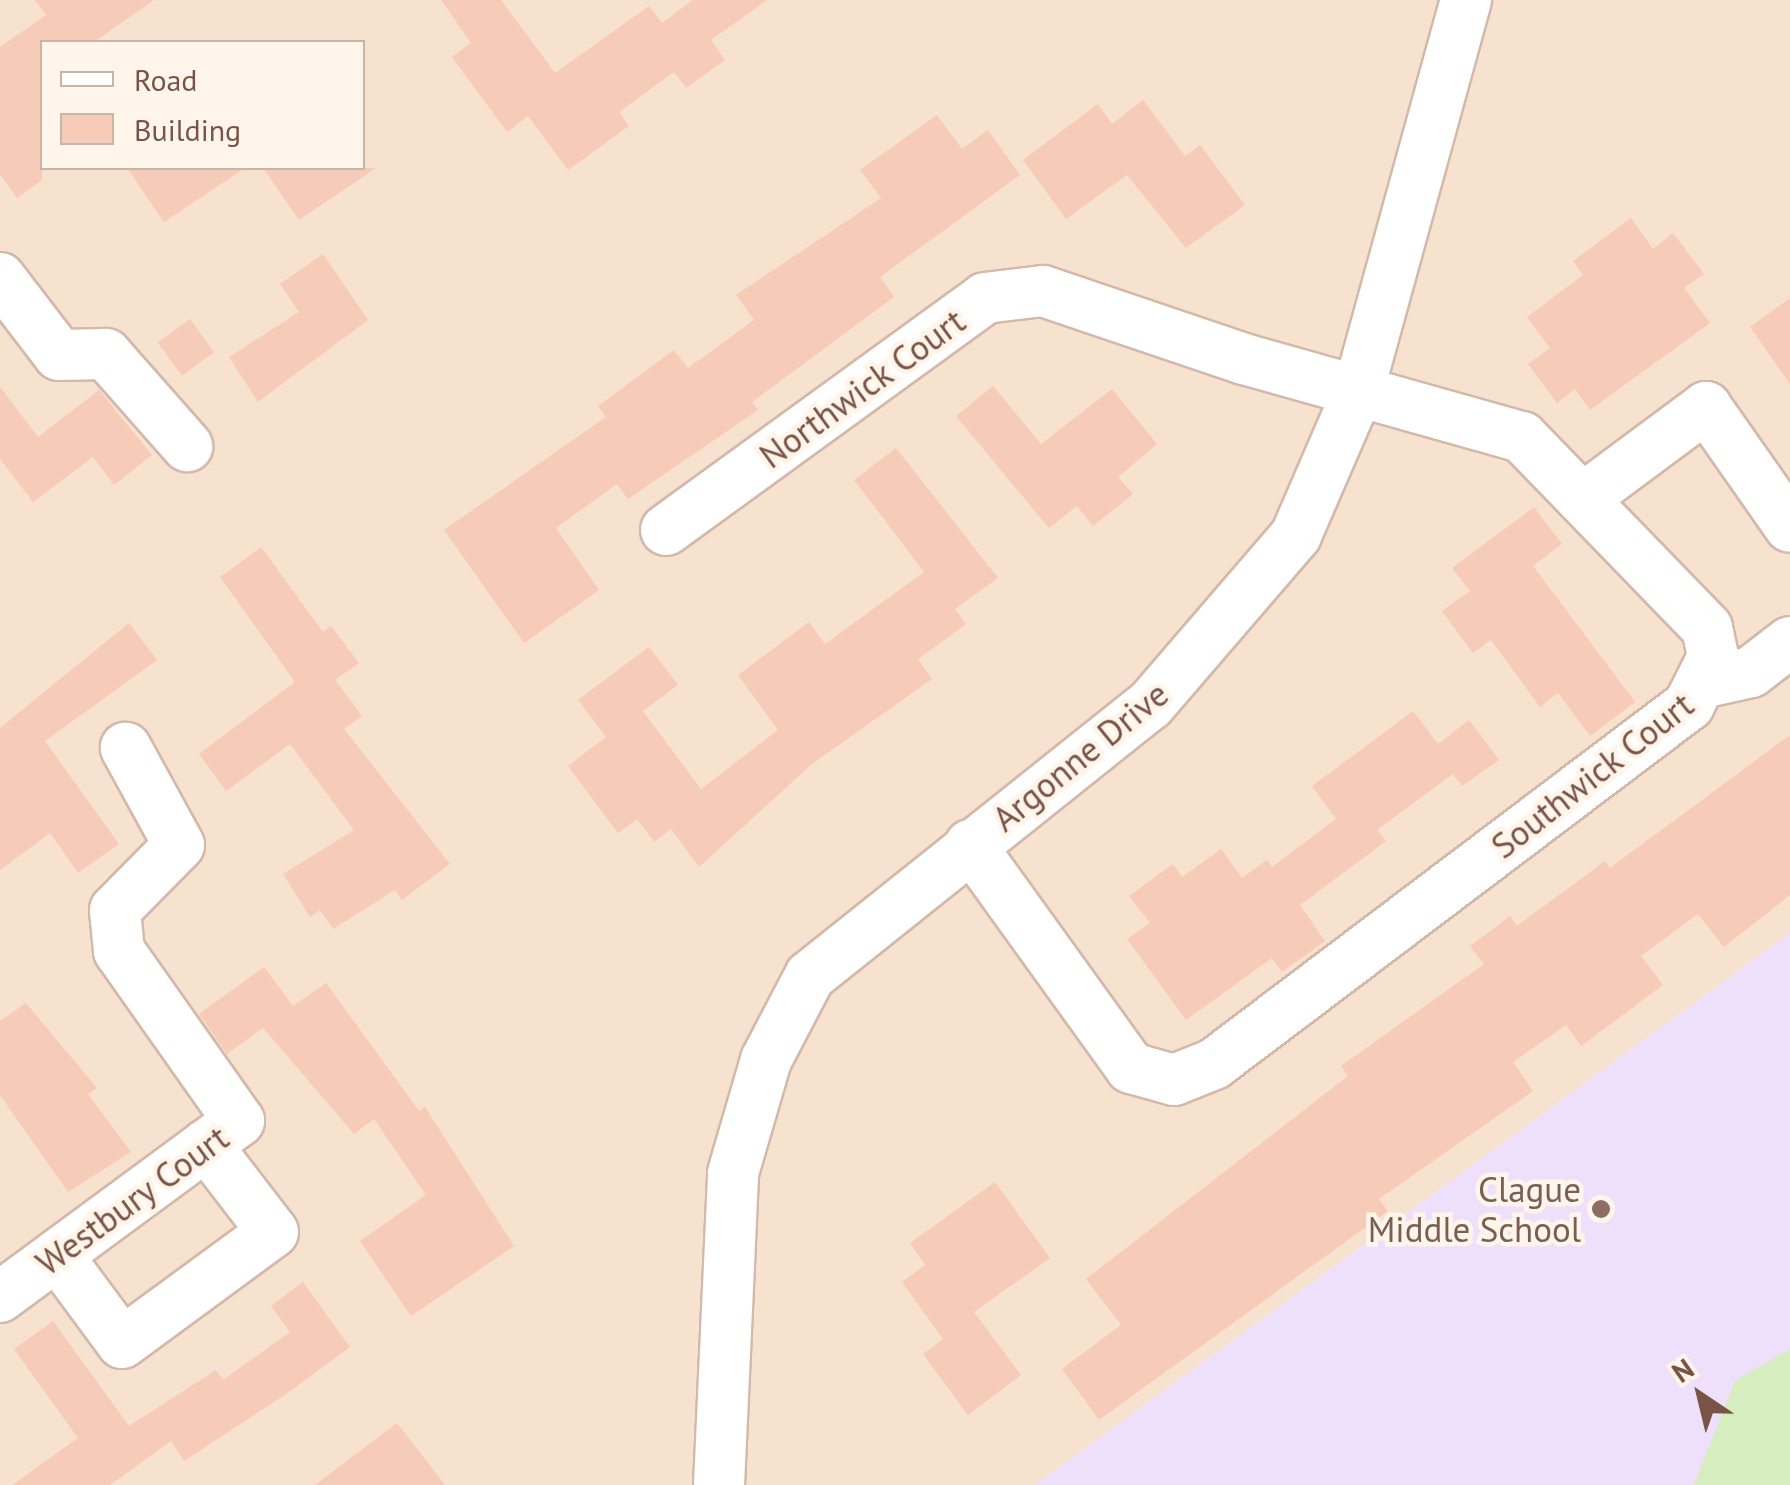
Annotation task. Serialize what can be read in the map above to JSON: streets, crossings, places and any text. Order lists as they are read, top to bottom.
{
  "streets": {
    "street": [
      "Northwick Court",
      "Argonne Drive",
      "Southwick Court",
      "Westbury Court"
    ]
  },
  "crossings": [
    ["Northwick Court", "Argonne Drive"],
    ["Northwick Court", "Southwick Court"],
    ["Argonne Drive", "Southwick Court"]
  ],
  "places": ["Clague Middle School"],
  "legend": ["Road", "Building"],
  "north": "top left"
}
